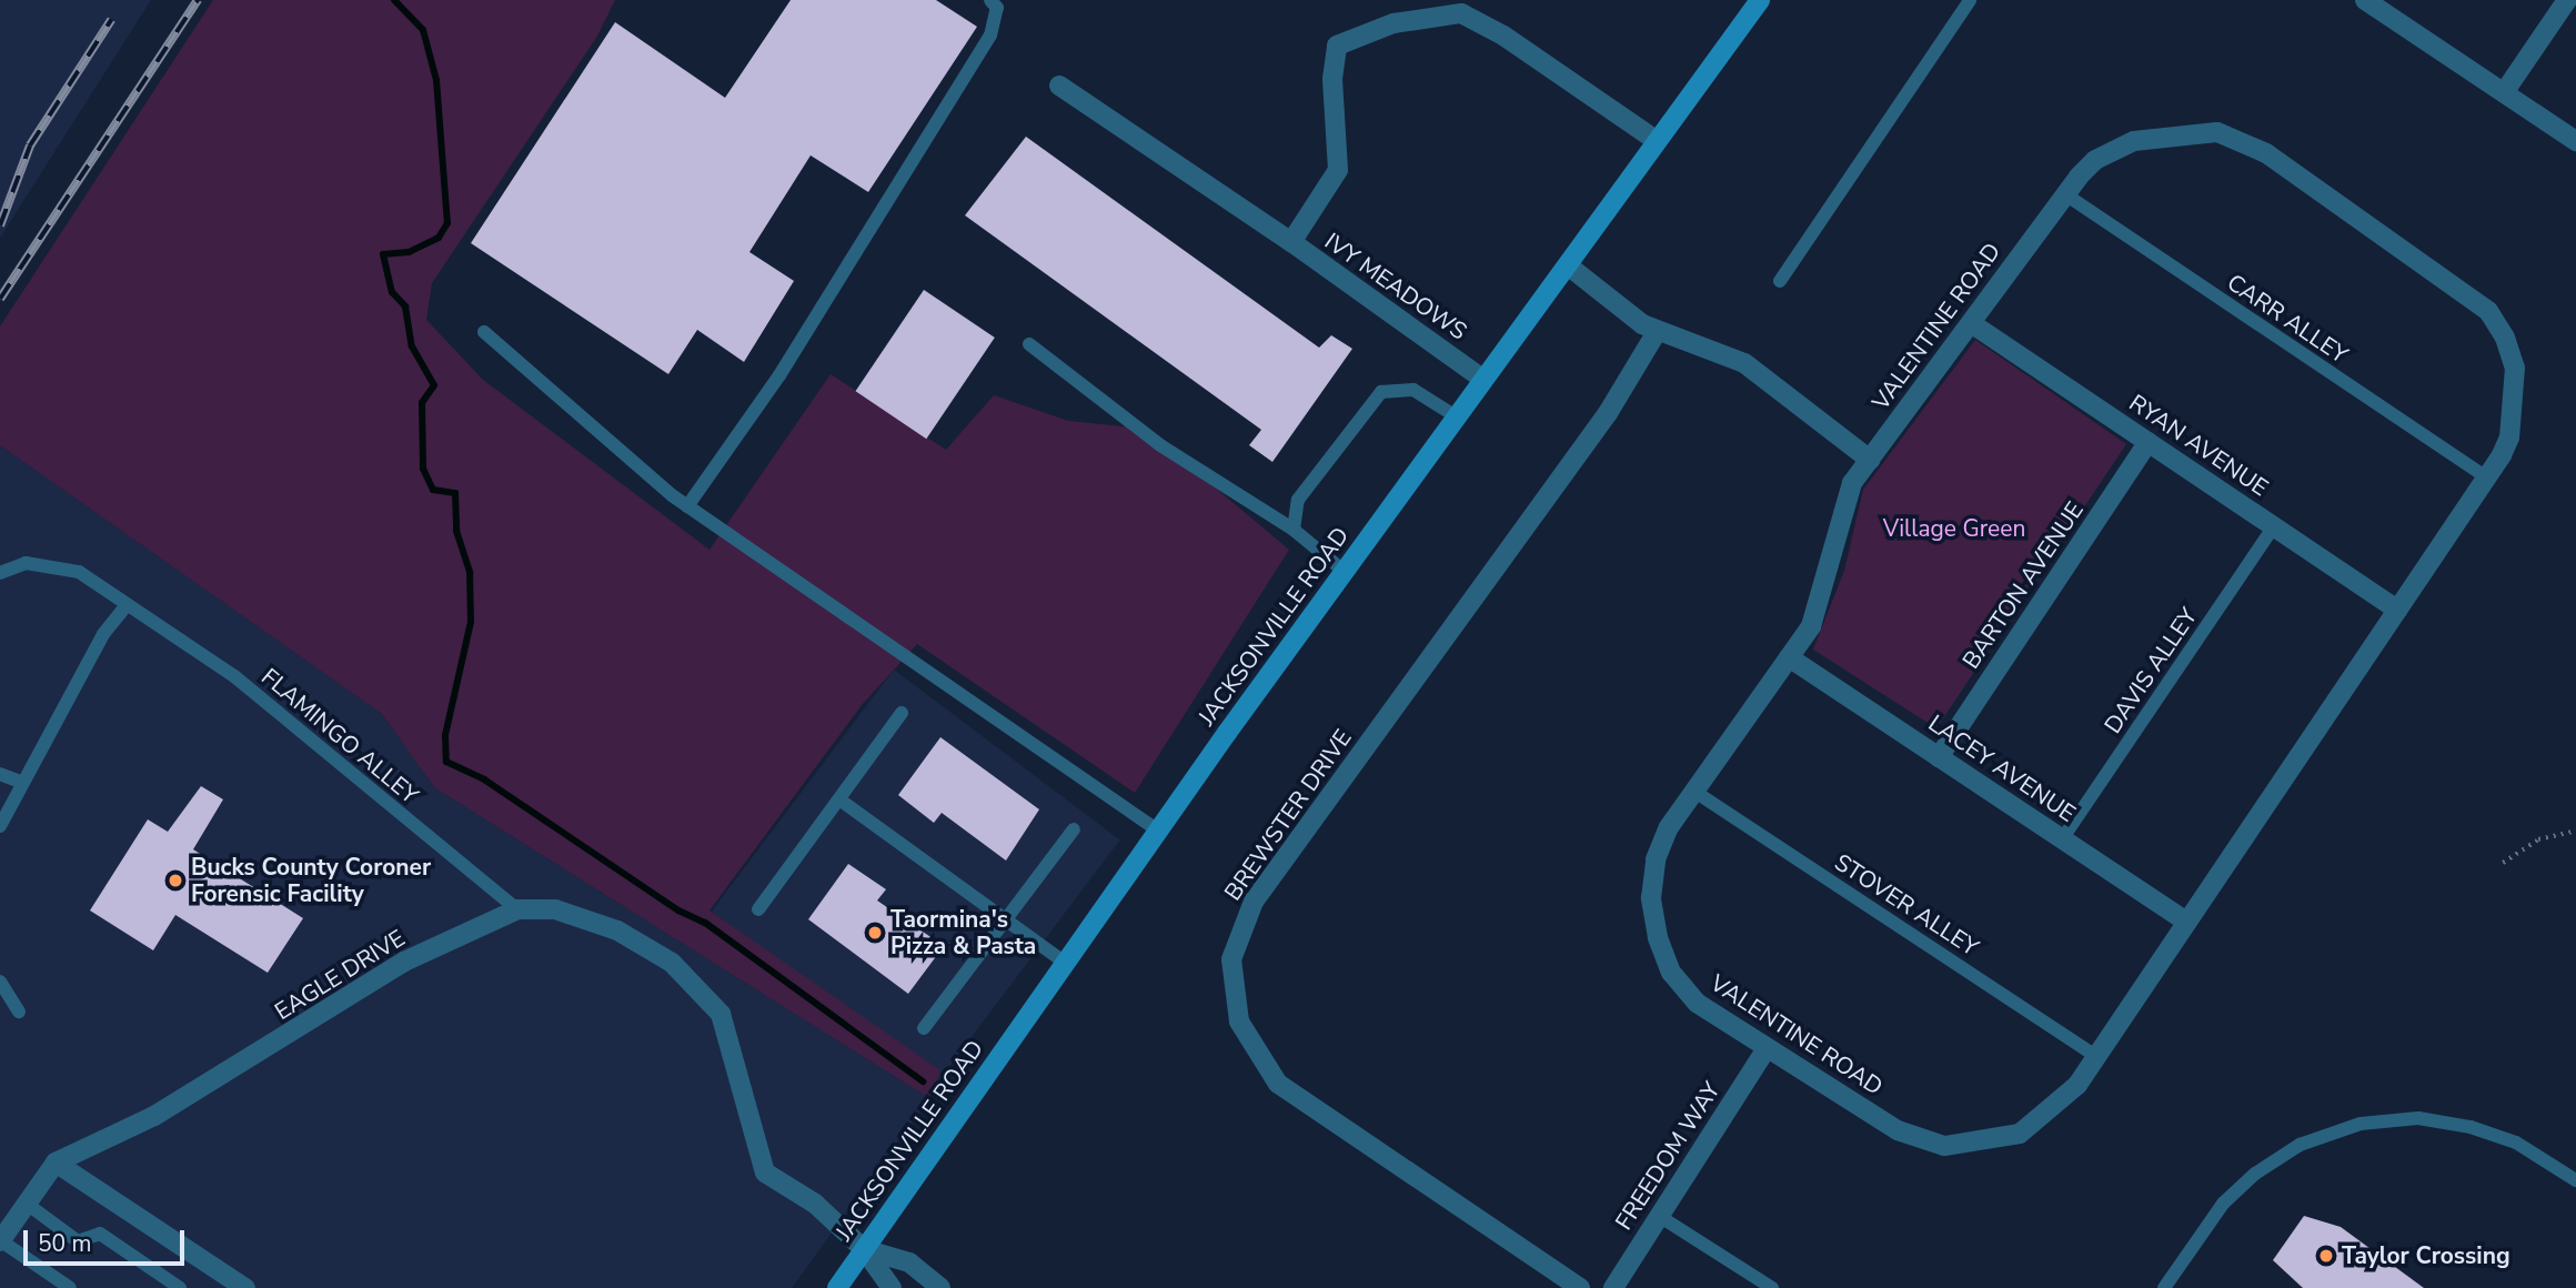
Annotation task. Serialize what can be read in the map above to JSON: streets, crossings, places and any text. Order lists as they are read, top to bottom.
{
  "streets": {
    "main road": ["JACKSONVILLE ROAD"],
    "street": [
      "IVY MEADOWS",
      "VALENTINE ROAD",
      "RYAN AVENUE",
      "BARTON AVENUE",
      "LACEY AVENUE",
      "BREWSTER DRIVE",
      "EAGLE DRIVE",
      "FREEDOM WAY"
    ],
    "lane": [
      "CARR ALLEY",
      "DAVIS ALLEY",
      "FLAMINGO ALLEY",
      "STOVER ALLEY"
    ]
  },
  "crossings": [
    ["IVY MEADOWS", "JACKSONVILLE ROAD"],
    ["CARR ALLEY", "VALENTINE ROAD"],
    ["VALENTINE ROAD", "RYAN AVENUE"],
    ["VALENTINE ROAD", "LACEY AVENUE"],
    ["VALENTINE ROAD", "STOVER ALLEY"],
    ["VALENTINE ROAD", "FREEDOM WAY"],
    ["RYAN AVENUE", "BARTON AVENUE"],
    ["RYAN AVENUE", "DAVIS ALLEY"],
    ["BARTON AVENUE", "LACEY AVENUE"],
    ["JACKSONVILLE ROAD", "EAGLE DRIVE"],
    ["DAVIS ALLEY", "LACEY AVENUE"],
    ["FLAMINGO ALLEY", "EAGLE DRIVE"]
  ],
  "parks": ["Village Green"],
  "places": ["Bucks County Coroner Forensic Facility", "Taormina's Pizza & Pasta", "Taylor Crossing"],
  "scale_bar": "50 m"
}
